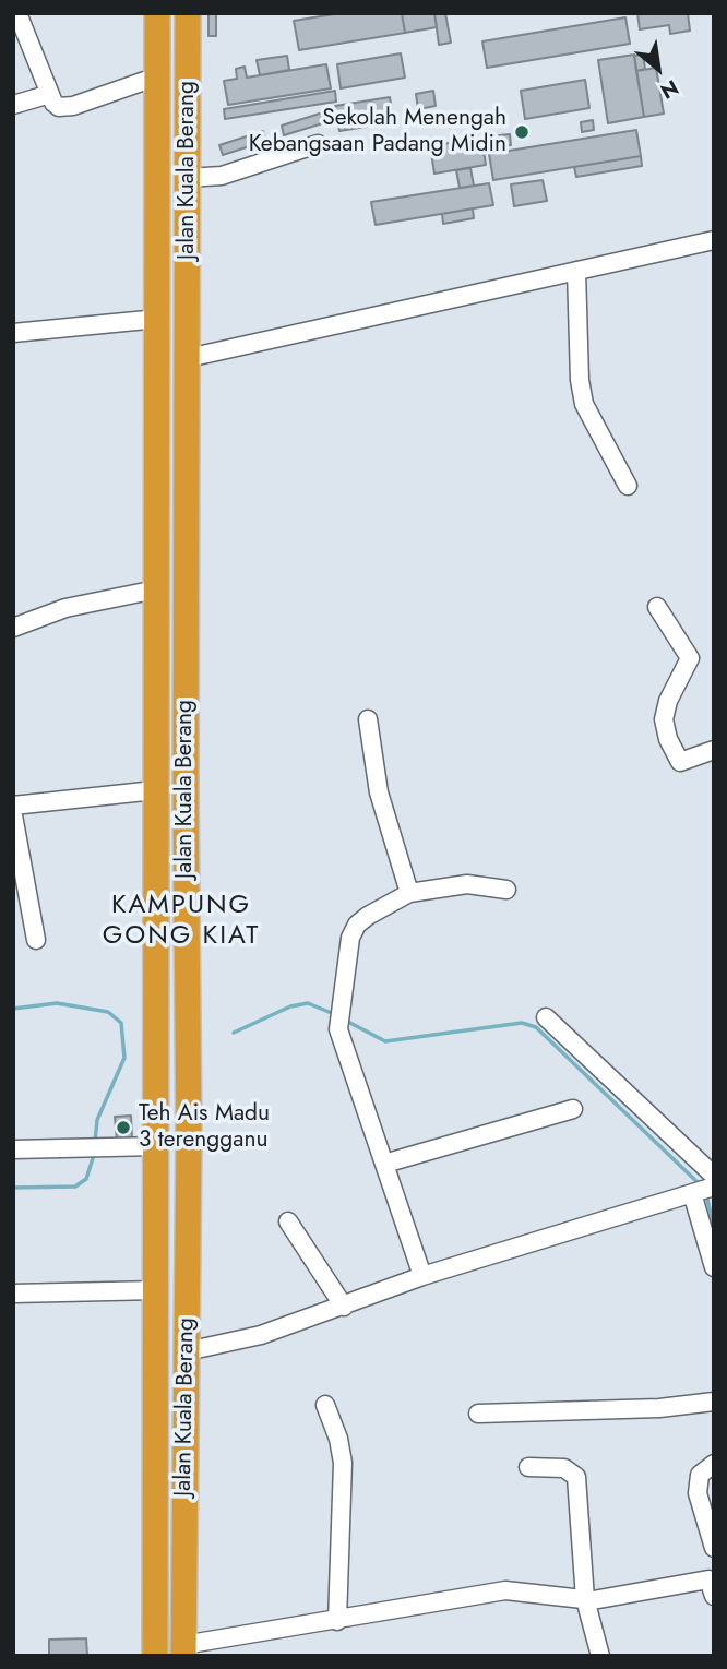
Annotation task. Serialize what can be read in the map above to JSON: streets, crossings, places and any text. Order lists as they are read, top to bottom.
{
  "streets": {
    "highway": ["Jalan Kuala Berang"]
  },
  "districts": ["KAMPUNG GONG KIAT"],
  "places": ["Sekolah Menengah Kebangsaan Padang Midin", "Teh Ais Madu 3 terengganu"],
  "north": "bottom right"
}
